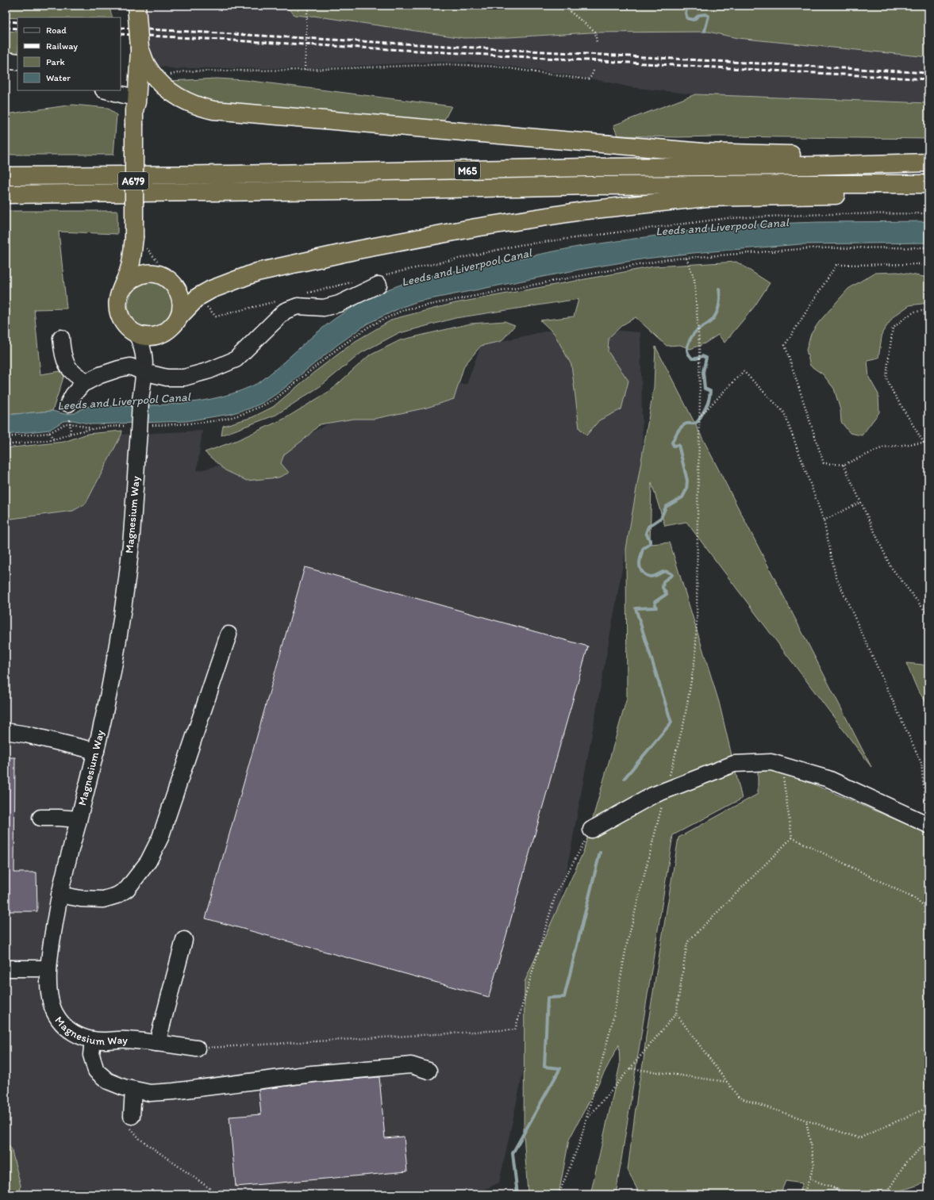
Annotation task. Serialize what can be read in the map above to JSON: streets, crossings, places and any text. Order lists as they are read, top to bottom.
{
  "streets": {
    "highway": ["M65", "A679"],
    "street": ["Magnesium Way"]
  },
  "crossings": [
    ["A679", "Magnesium Way"]
  ],
  "water": ["Leeds and Liverpool Canal"],
  "legend": [
    "Road",
    "Railway",
    "Park",
    "Water"
  ]
}
